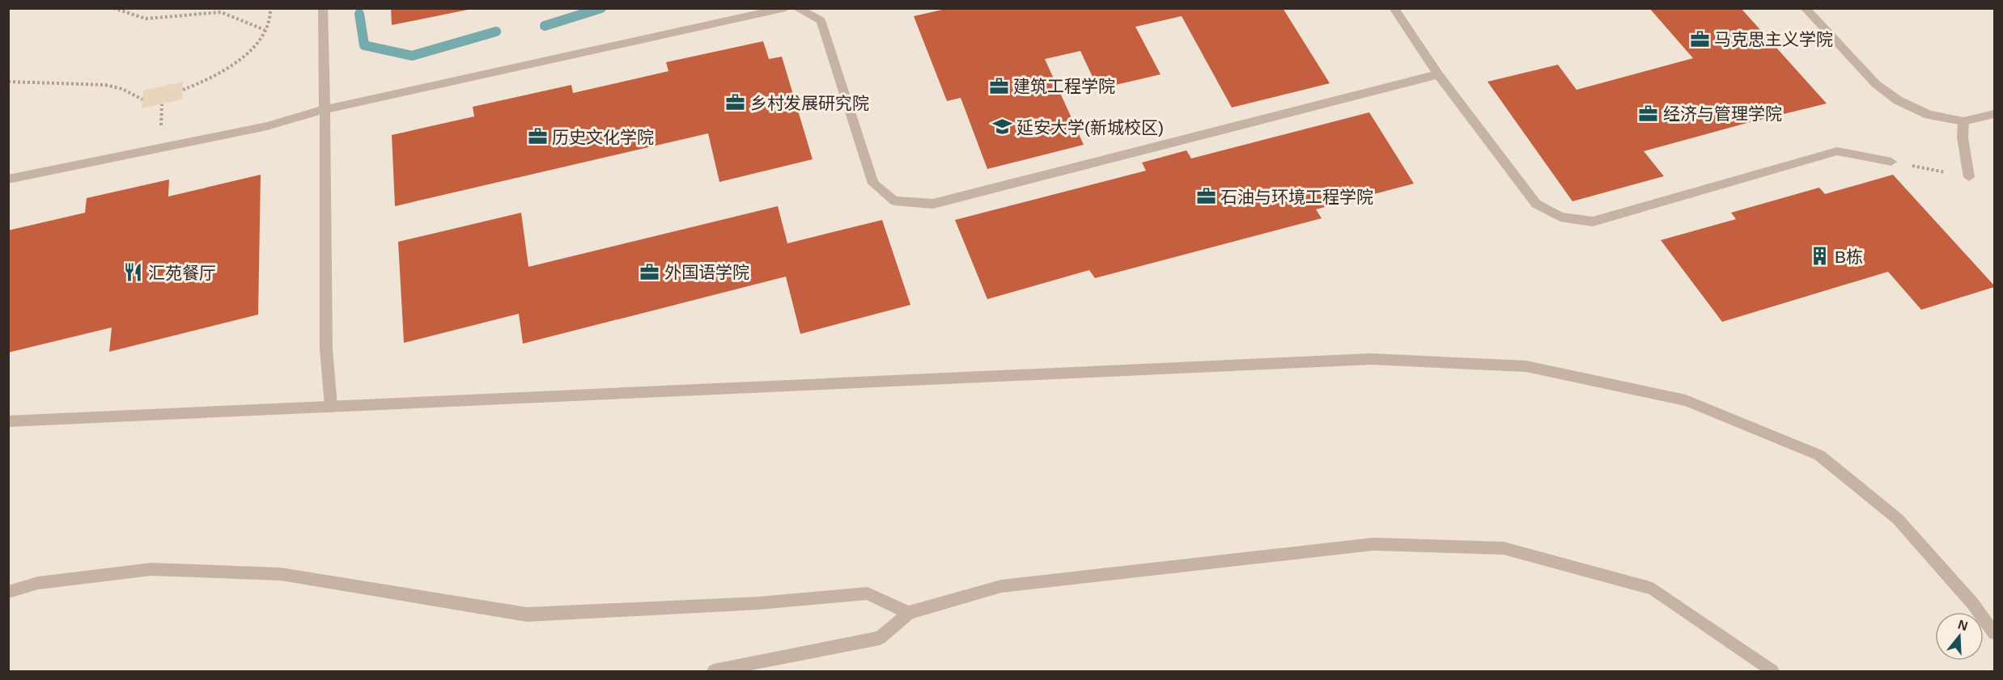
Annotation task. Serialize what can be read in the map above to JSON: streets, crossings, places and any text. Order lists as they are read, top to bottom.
{
  "places": {
    "office": [
      "马克思主义学院",
      "建筑工程学院",
      "乡村发展研究院",
      "经济与管理学院",
      "历史文化学院",
      "石油与环境工程学院",
      "外国语学院"
    ],
    "school or university": ["延安大学(新城校区)"],
    "building": ["B栋"],
    "restaurant": ["汇苑餐厅"]
  },
  "north": "top"
}
